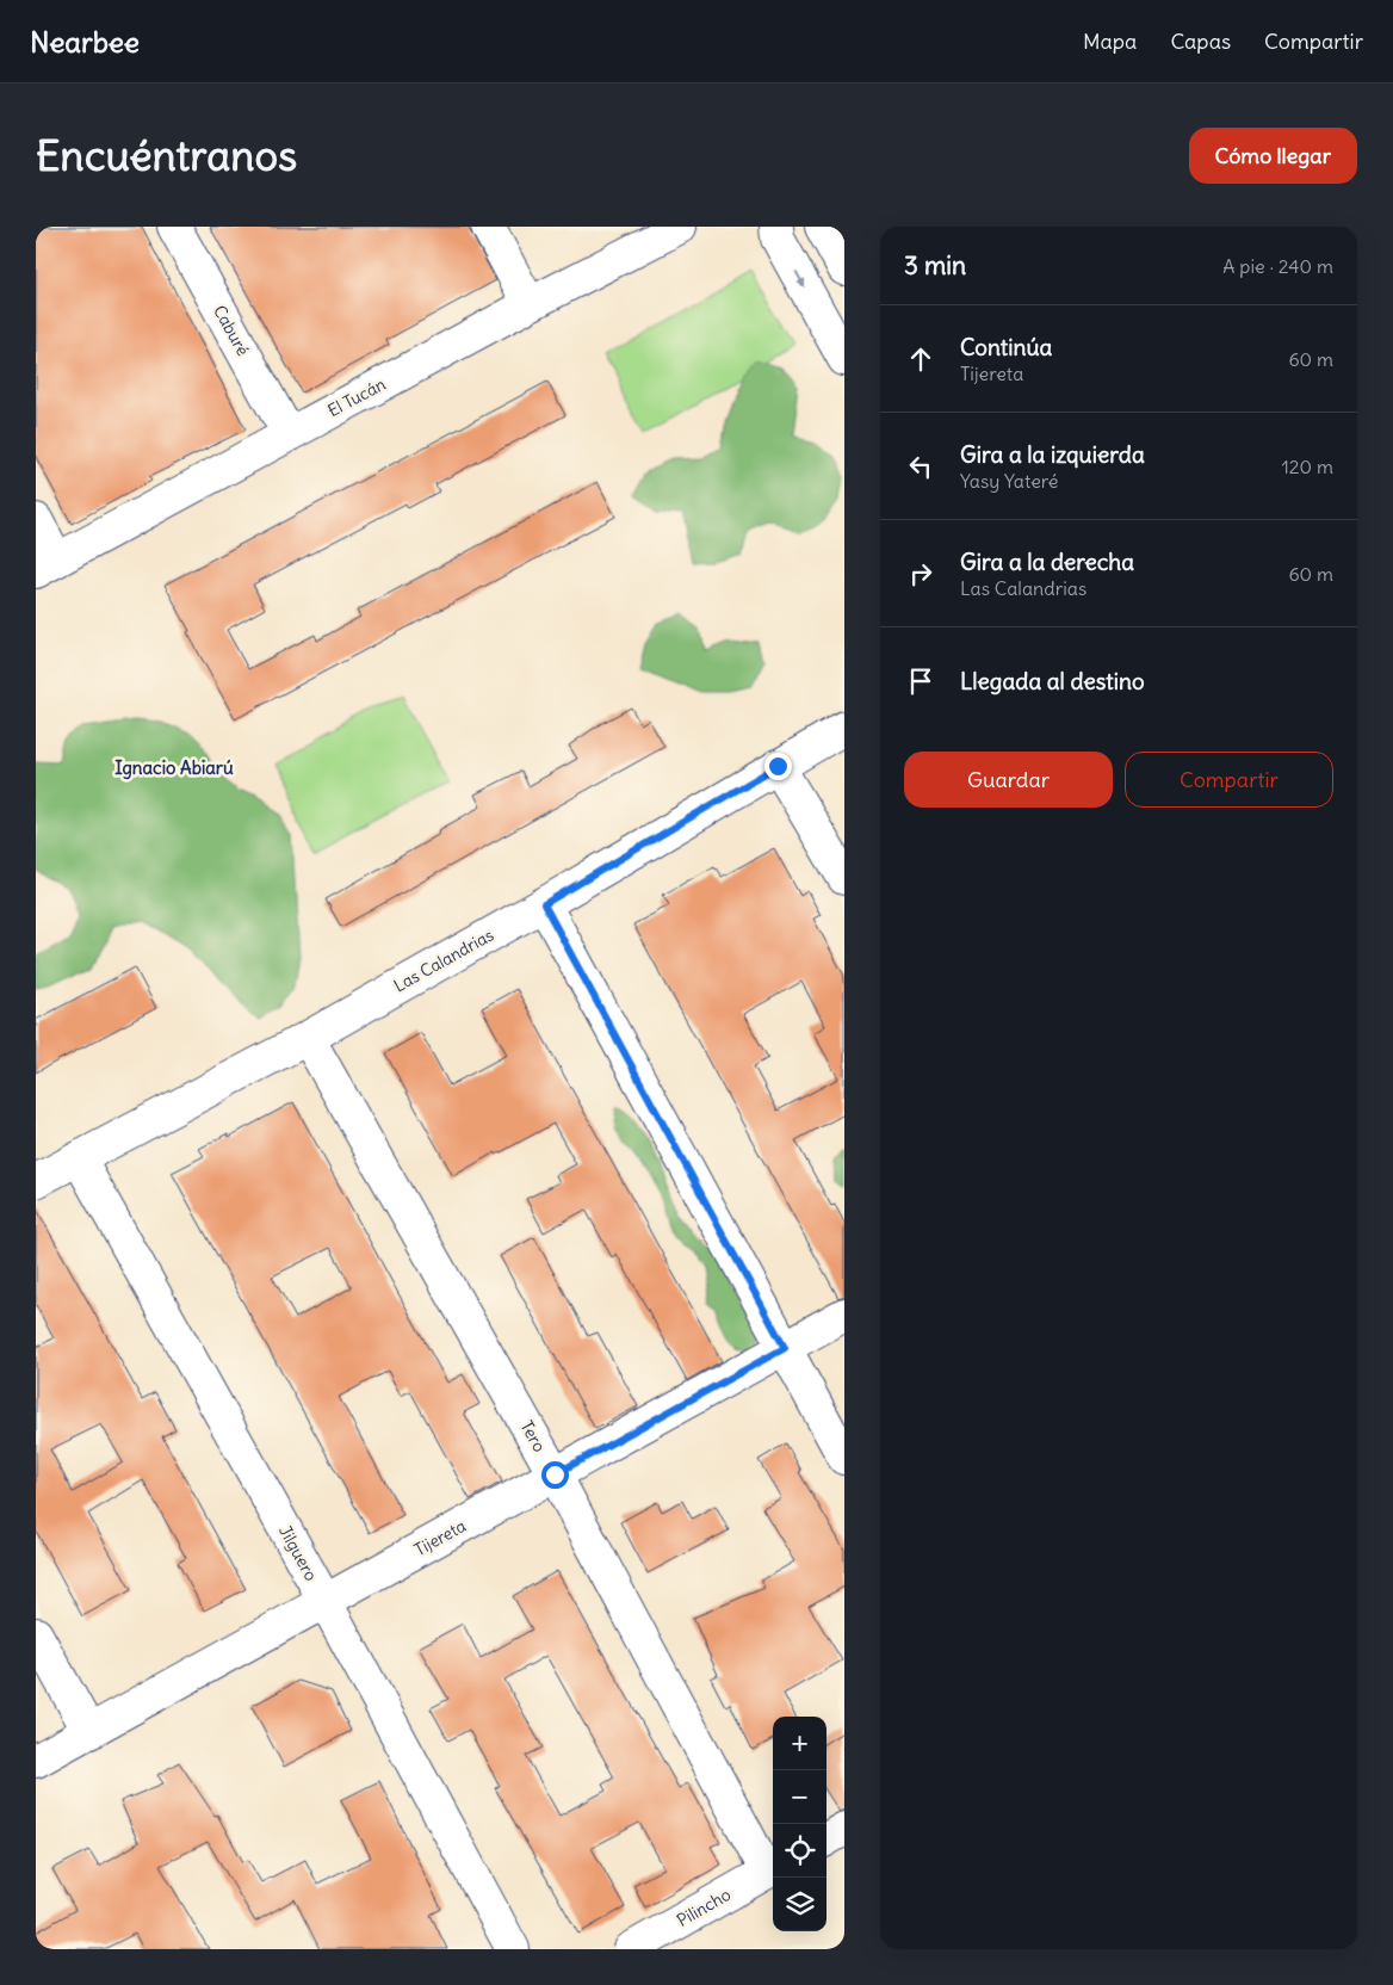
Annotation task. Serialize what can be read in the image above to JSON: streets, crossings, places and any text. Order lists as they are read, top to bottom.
{
  "streets": {
    "street": [
      "Caburé",
      "El Tucán",
      "Las Calandrias",
      "Tero",
      "Tijereta",
      "Jilguero",
      "Pilincho"
    ]
  },
  "crossings": [
    ["Caburé", "El Tucán"],
    ["Las Calandrias", "Tero"],
    ["Las Calandrias", "Jilguero"],
    ["Tero", "Tijereta"],
    ["Tero", "Pilincho"],
    ["Tijereta", "Jilguero"]
  ],
  "districts": ["Ignacio Abiarú"],
  "page": {
    "header": "Nearbee",
    "nav": ["Mapa", "Capas", "Compartir"],
    "buttons": [
      "Cómo llegar",
      ["Guardar", "Compartir"]
    ],
    "title": "Encuéntranos",
    "heading": ["3 min", "A pie · 240 m"],
    "list": [
      ["Continúa", "Tijereta", "60 m"],
      ["Gira a la izquierda", "Yasy Yateré", "120 m"],
      ["Gira a la derecha", "Las Calandrias", "60 m"],
      "Llegada al destino"
    ],
    "map_buttons": ["+", "−"]
  }
}
